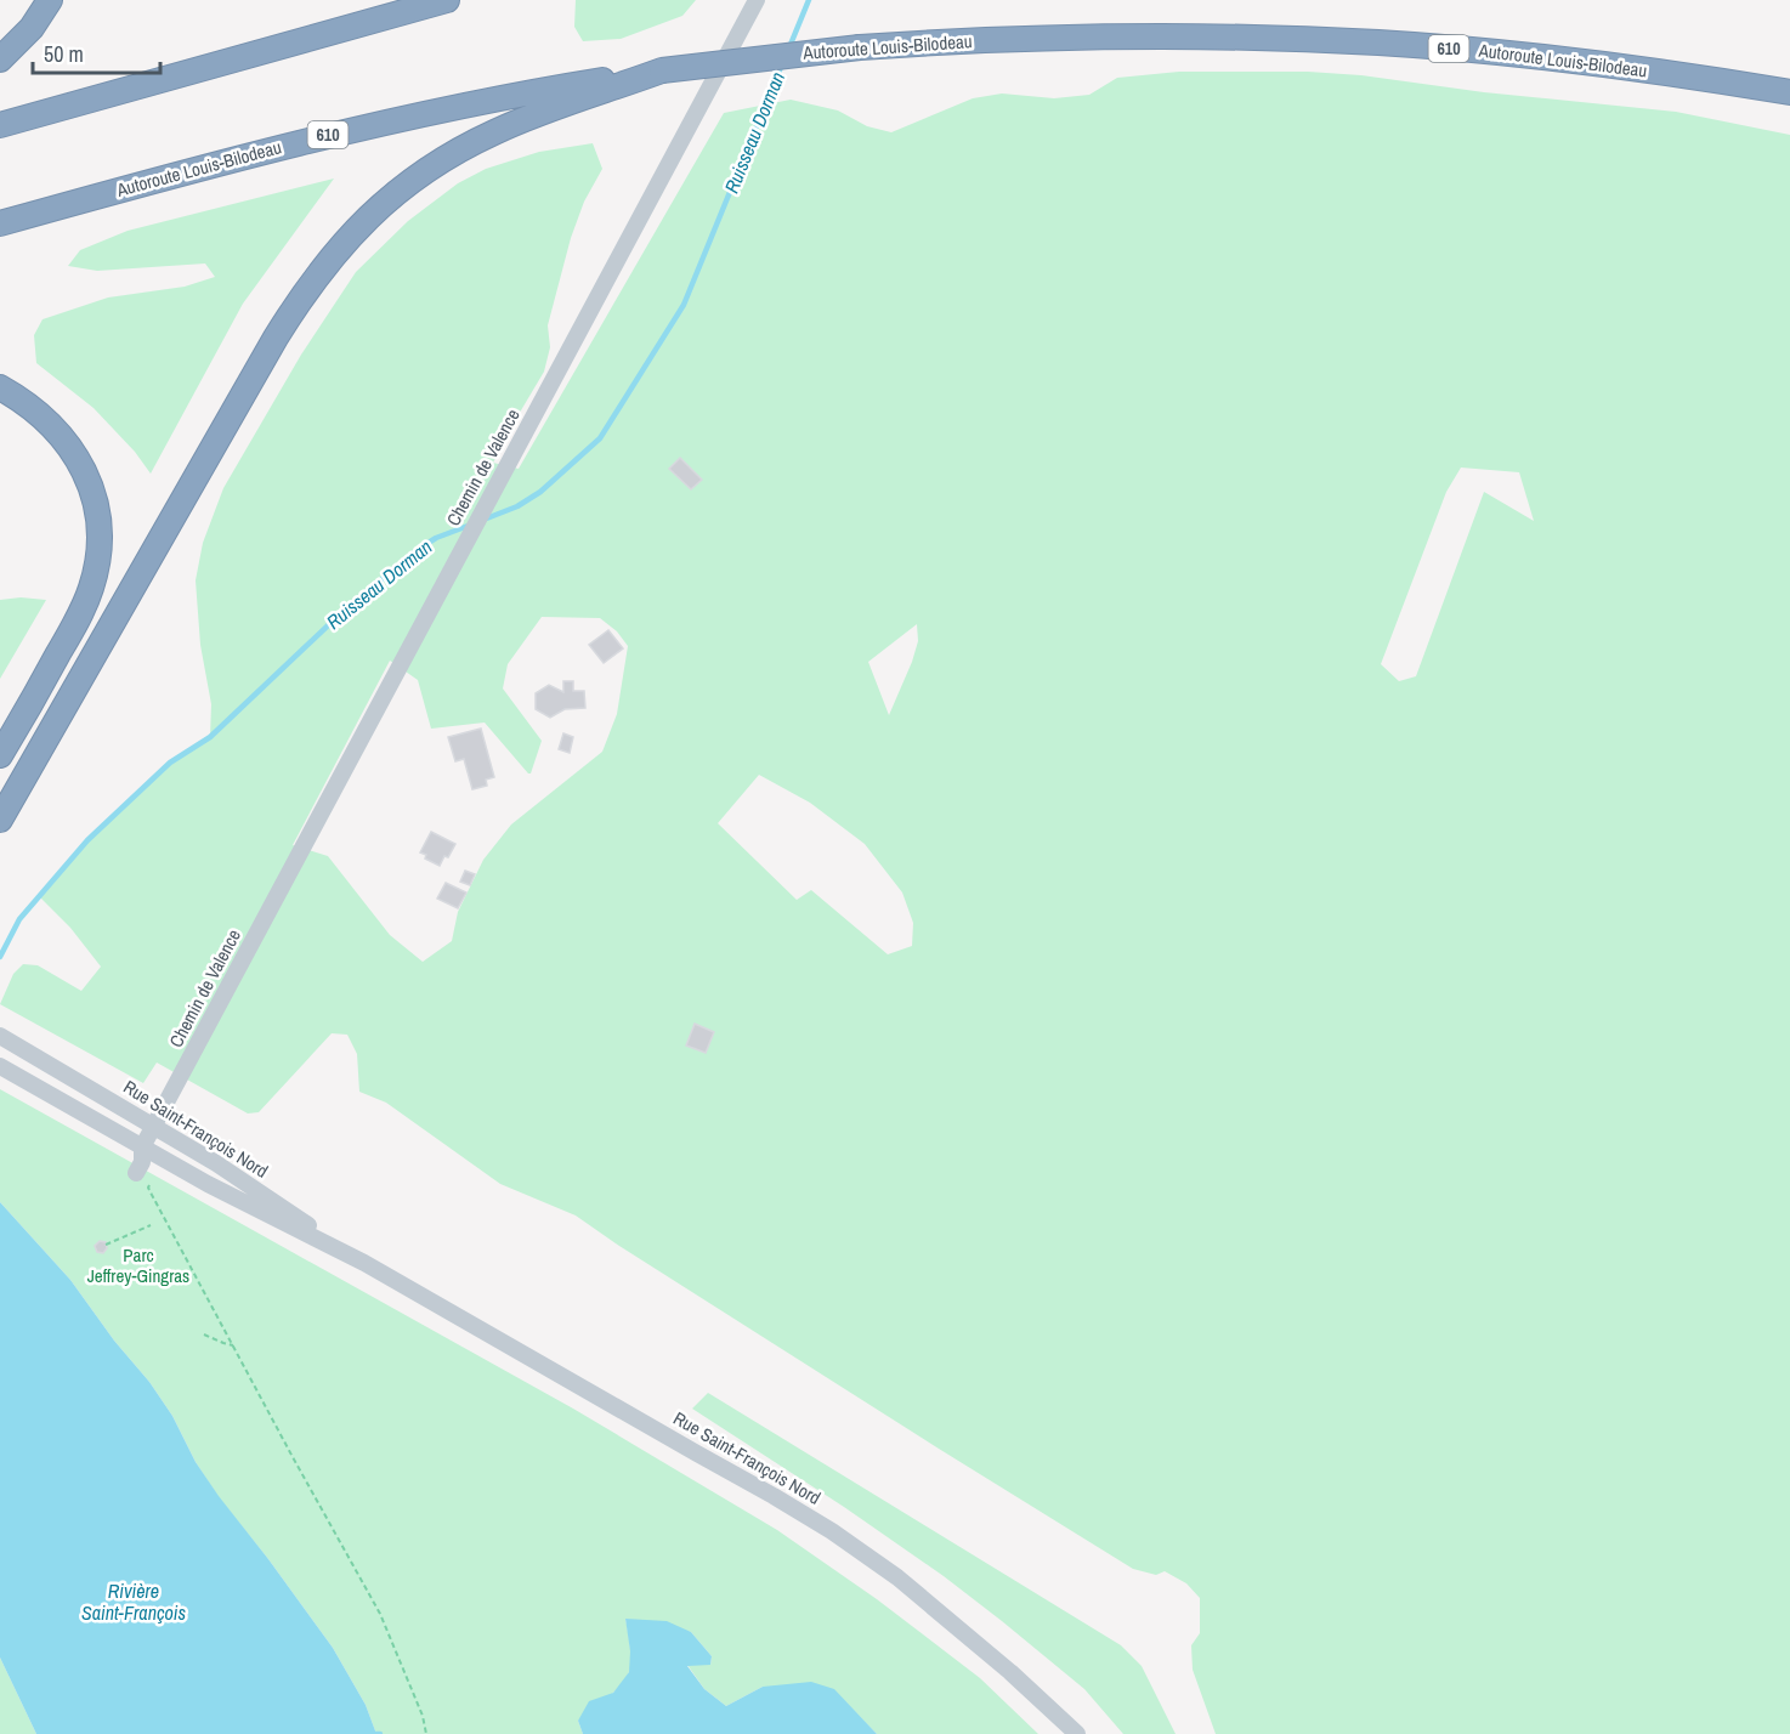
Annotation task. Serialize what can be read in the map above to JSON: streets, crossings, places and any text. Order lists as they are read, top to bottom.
{
  "streets": {
    "highway": ["Autoroute Louis-Bilodeau", "610"],
    "street": ["Chemin de Valence", "Rue Saint-François Nord"]
  },
  "crossings": [
    ["Chemin de Valence", "Rue Saint-François Nord"]
  ],
  "water": ["Ruisseau Dorman", "Rivière Saint-François"],
  "parks": ["Parc Jeffrey-Gingras"],
  "scale_bar": "50 m"
}
